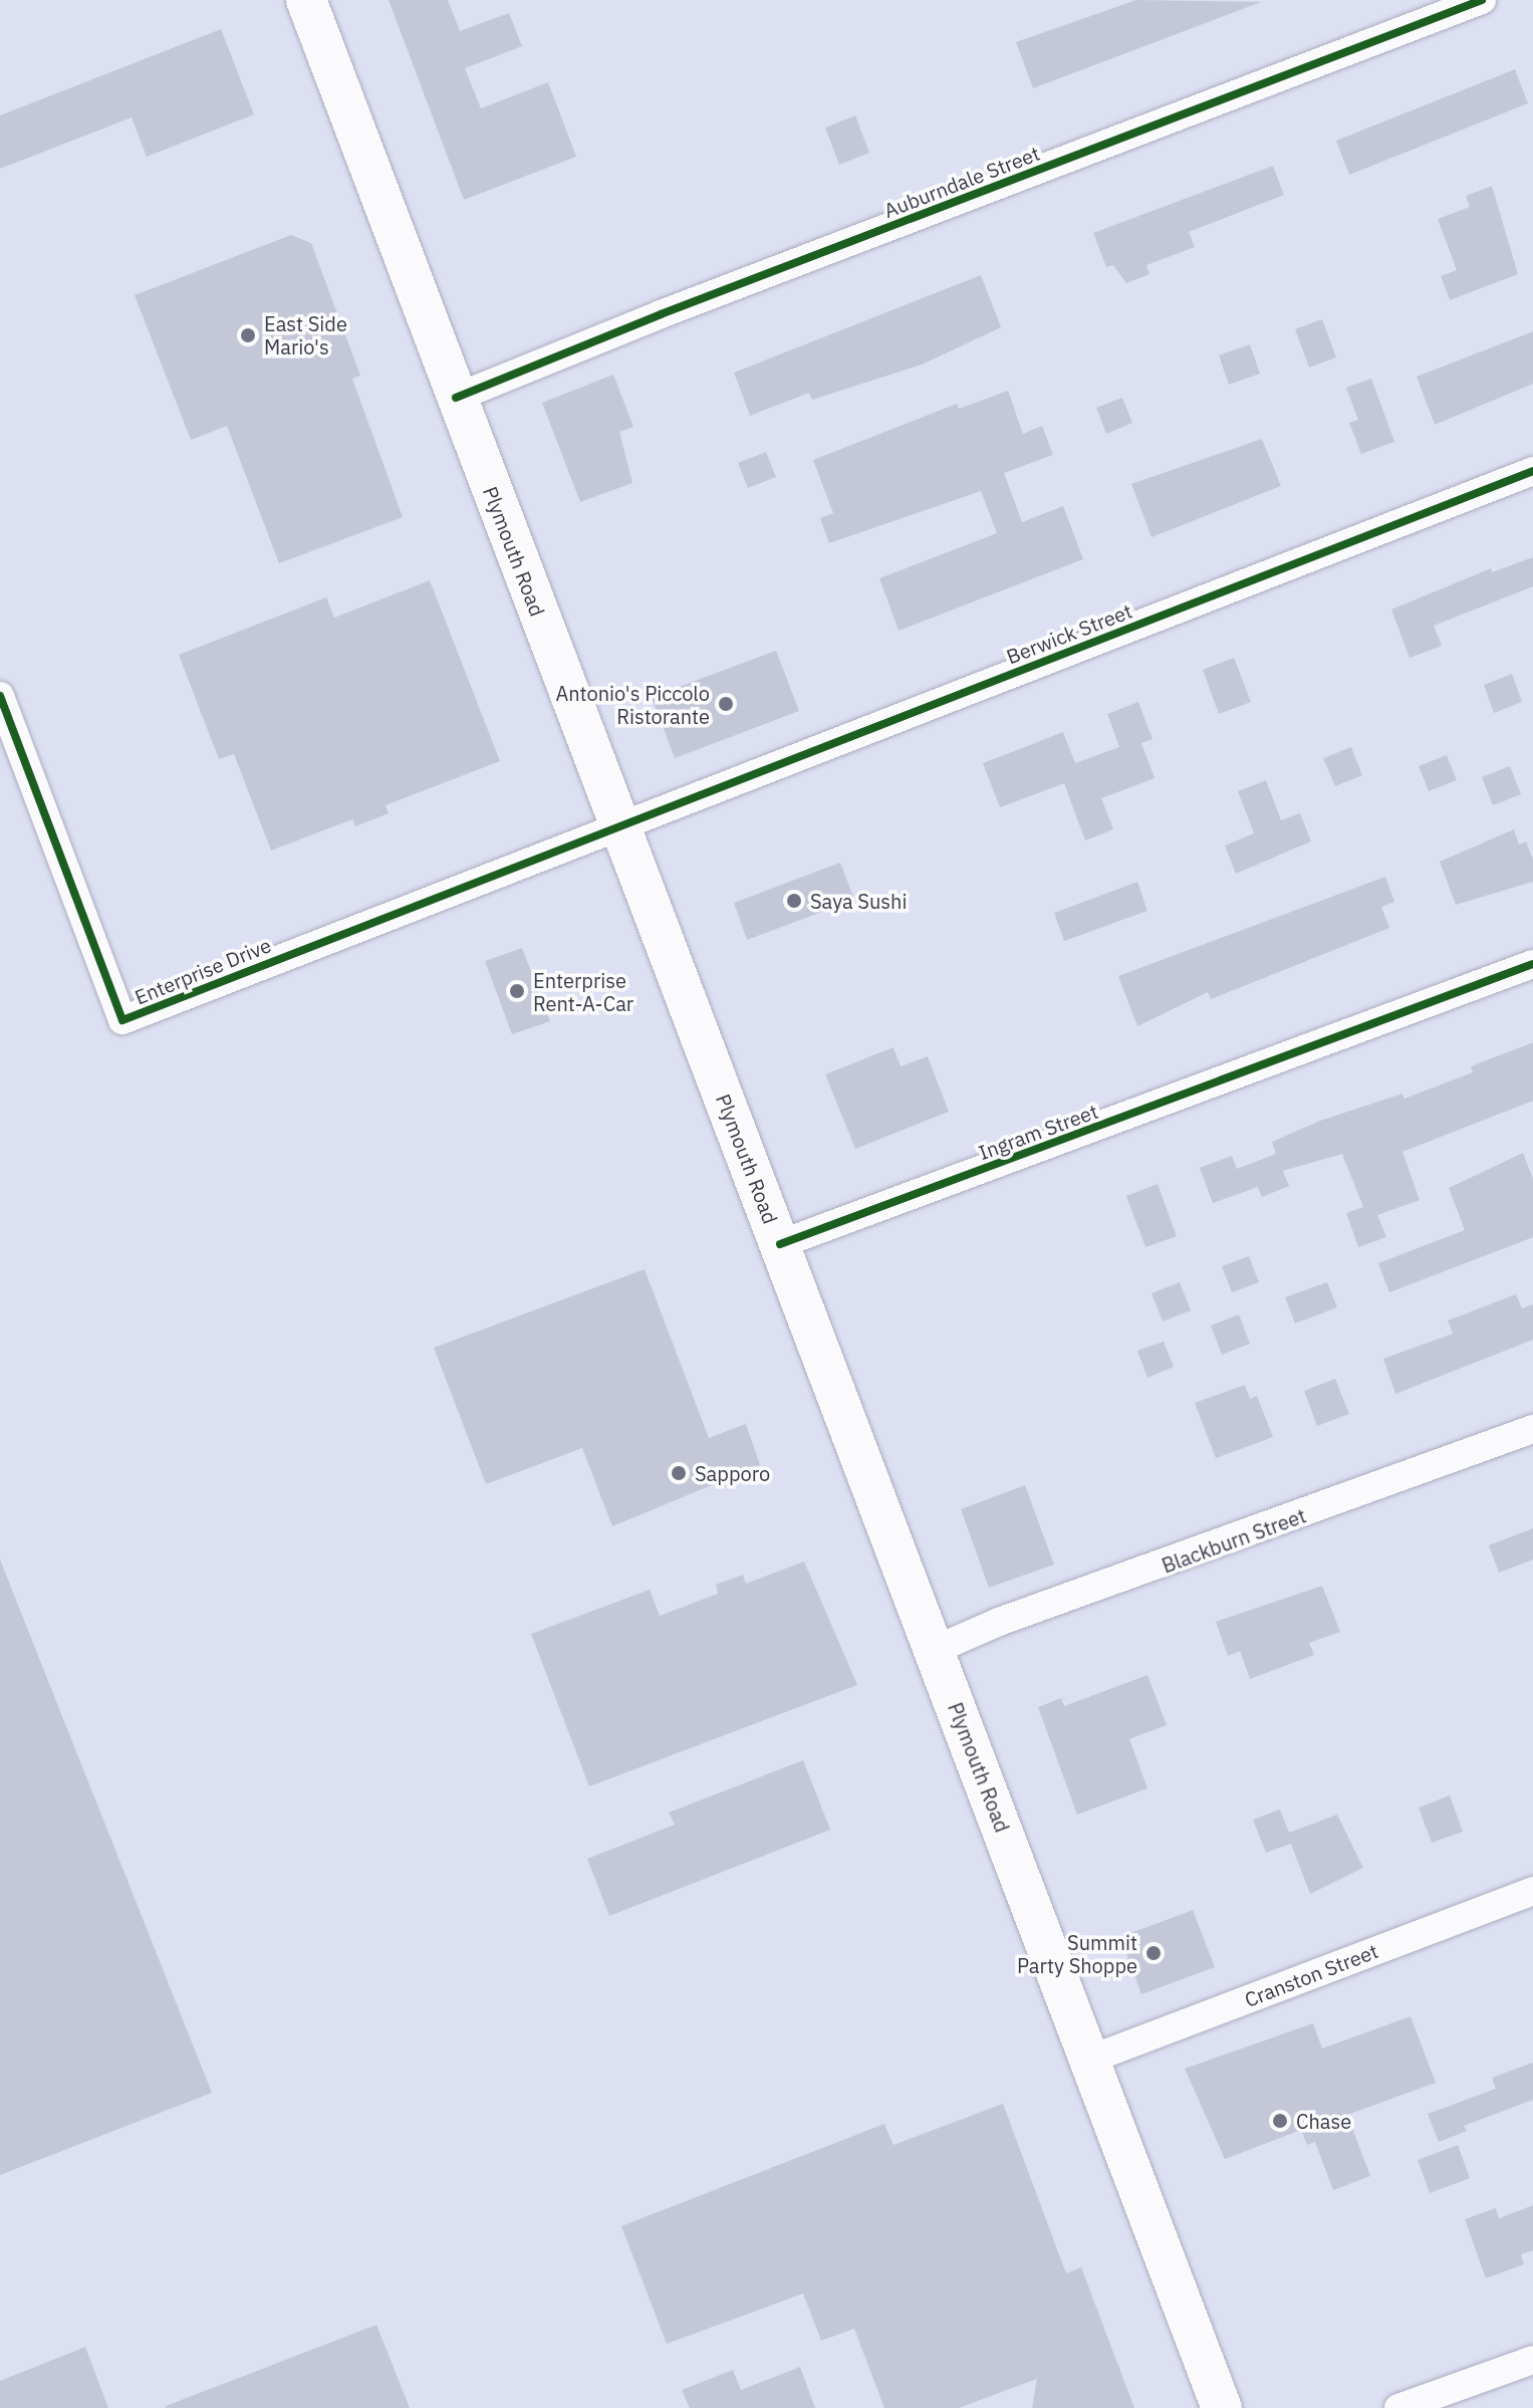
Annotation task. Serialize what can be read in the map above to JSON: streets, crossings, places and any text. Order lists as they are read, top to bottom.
{
  "streets": {
    "main road": ["Plymouth Road"],
    "street": [
      "Auburndale Street",
      "Berwick Street",
      "Enterprise Drive",
      "Ingram Street",
      "Blackburn Street",
      "Cranston Street"
    ]
  },
  "crossings": [
    ["Auburndale Street", "Plymouth Road"],
    ["Plymouth Road", "Berwick Street"],
    ["Plymouth Road", "Enterprise Drive"],
    ["Plymouth Road", "Ingram Street"],
    ["Plymouth Road", "Blackburn Street"],
    ["Plymouth Road", "Cranston Street"],
    ["Berwick Street", "Enterprise Drive"]
  ],
  "places": [
    "East Side Mario's",
    "Antonio's Piccolo Ristorante",
    "Saya Sushi",
    "Enterprise Rent-A-Car",
    "Sapporo",
    "Summit Party Shoppe",
    "Chase"
  ]
}
